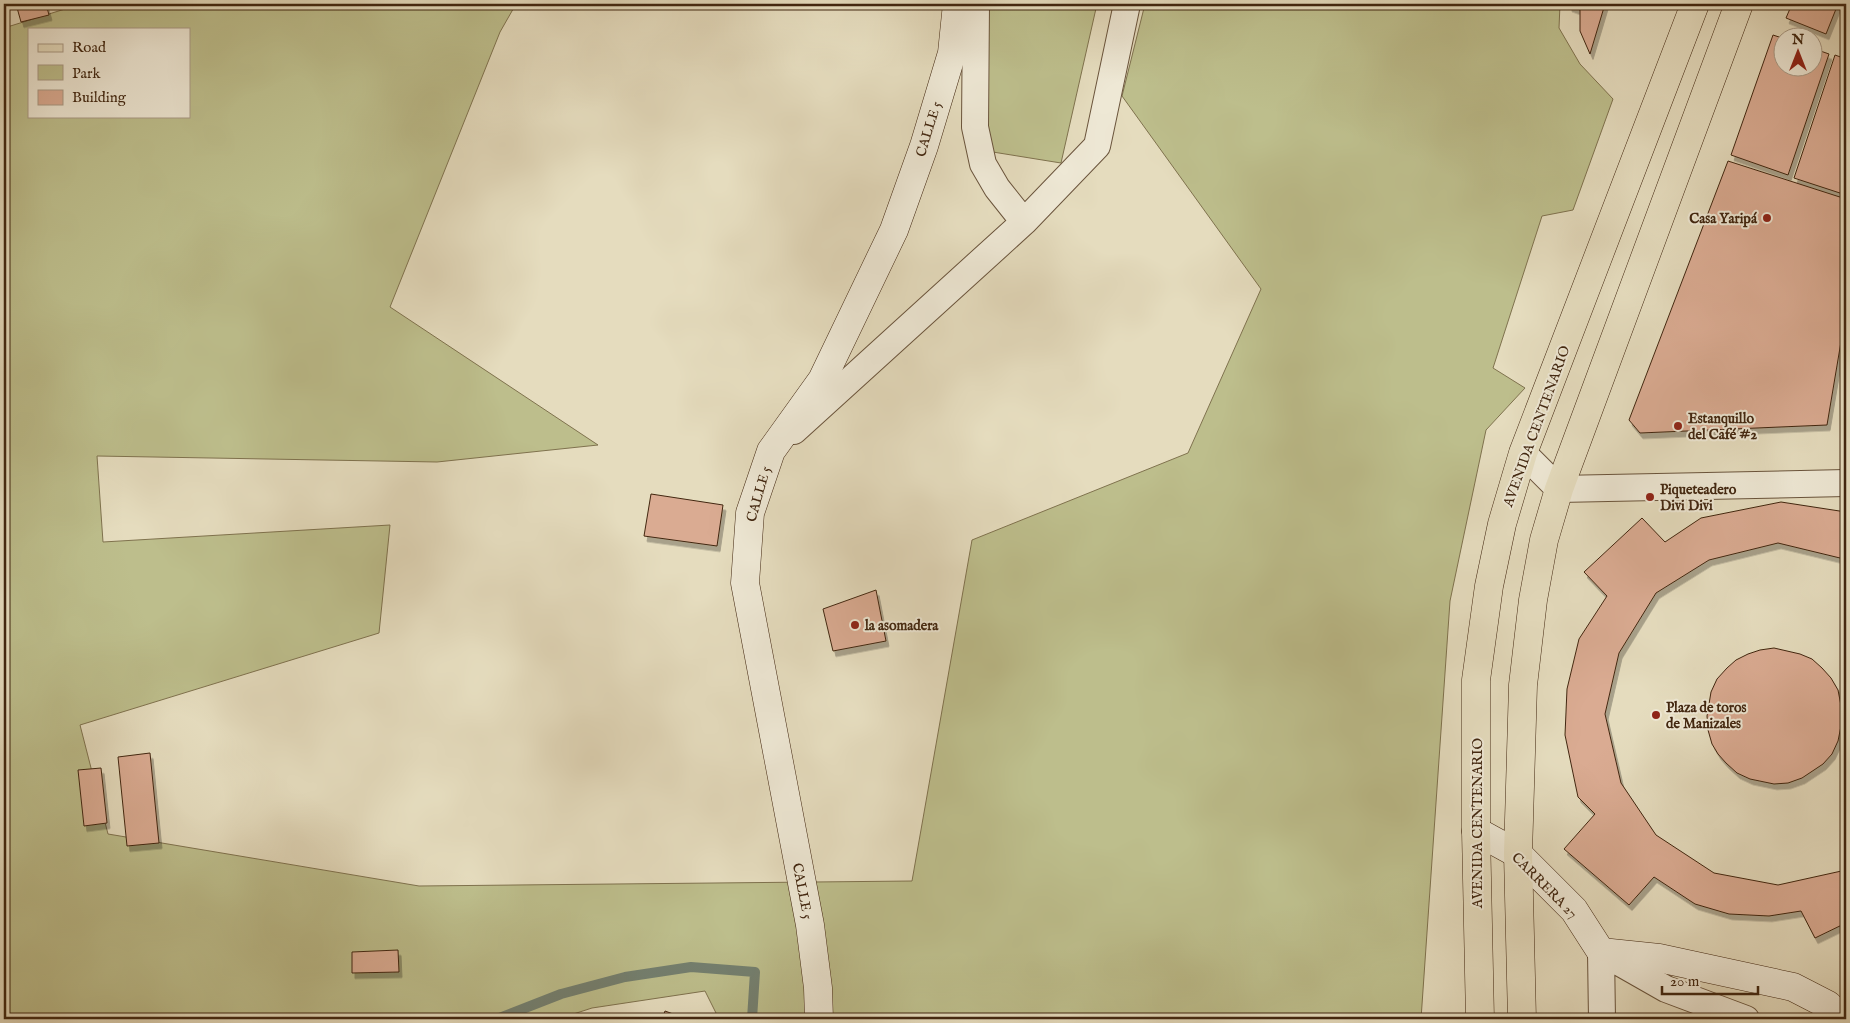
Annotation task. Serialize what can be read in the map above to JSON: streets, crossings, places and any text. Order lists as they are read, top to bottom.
{
  "streets": {
    "main road": ["AVENIDA CENTENARIO"],
    "street": ["CALLE 5", "CARRERA 27"]
  },
  "crossings": [
    ["AVENIDA CENTENARIO", "CARRERA 27"]
  ],
  "places": [
    "Casa Yaripá",
    "Estanquillo del Café #2",
    "Piqueteadero Divi Divi",
    "la asomadera",
    "Plaza de toros de Manizales"
  ],
  "legend": ["Road", "Park", "Building"],
  "scale_bar": "20 m",
  "north": "top"
}
